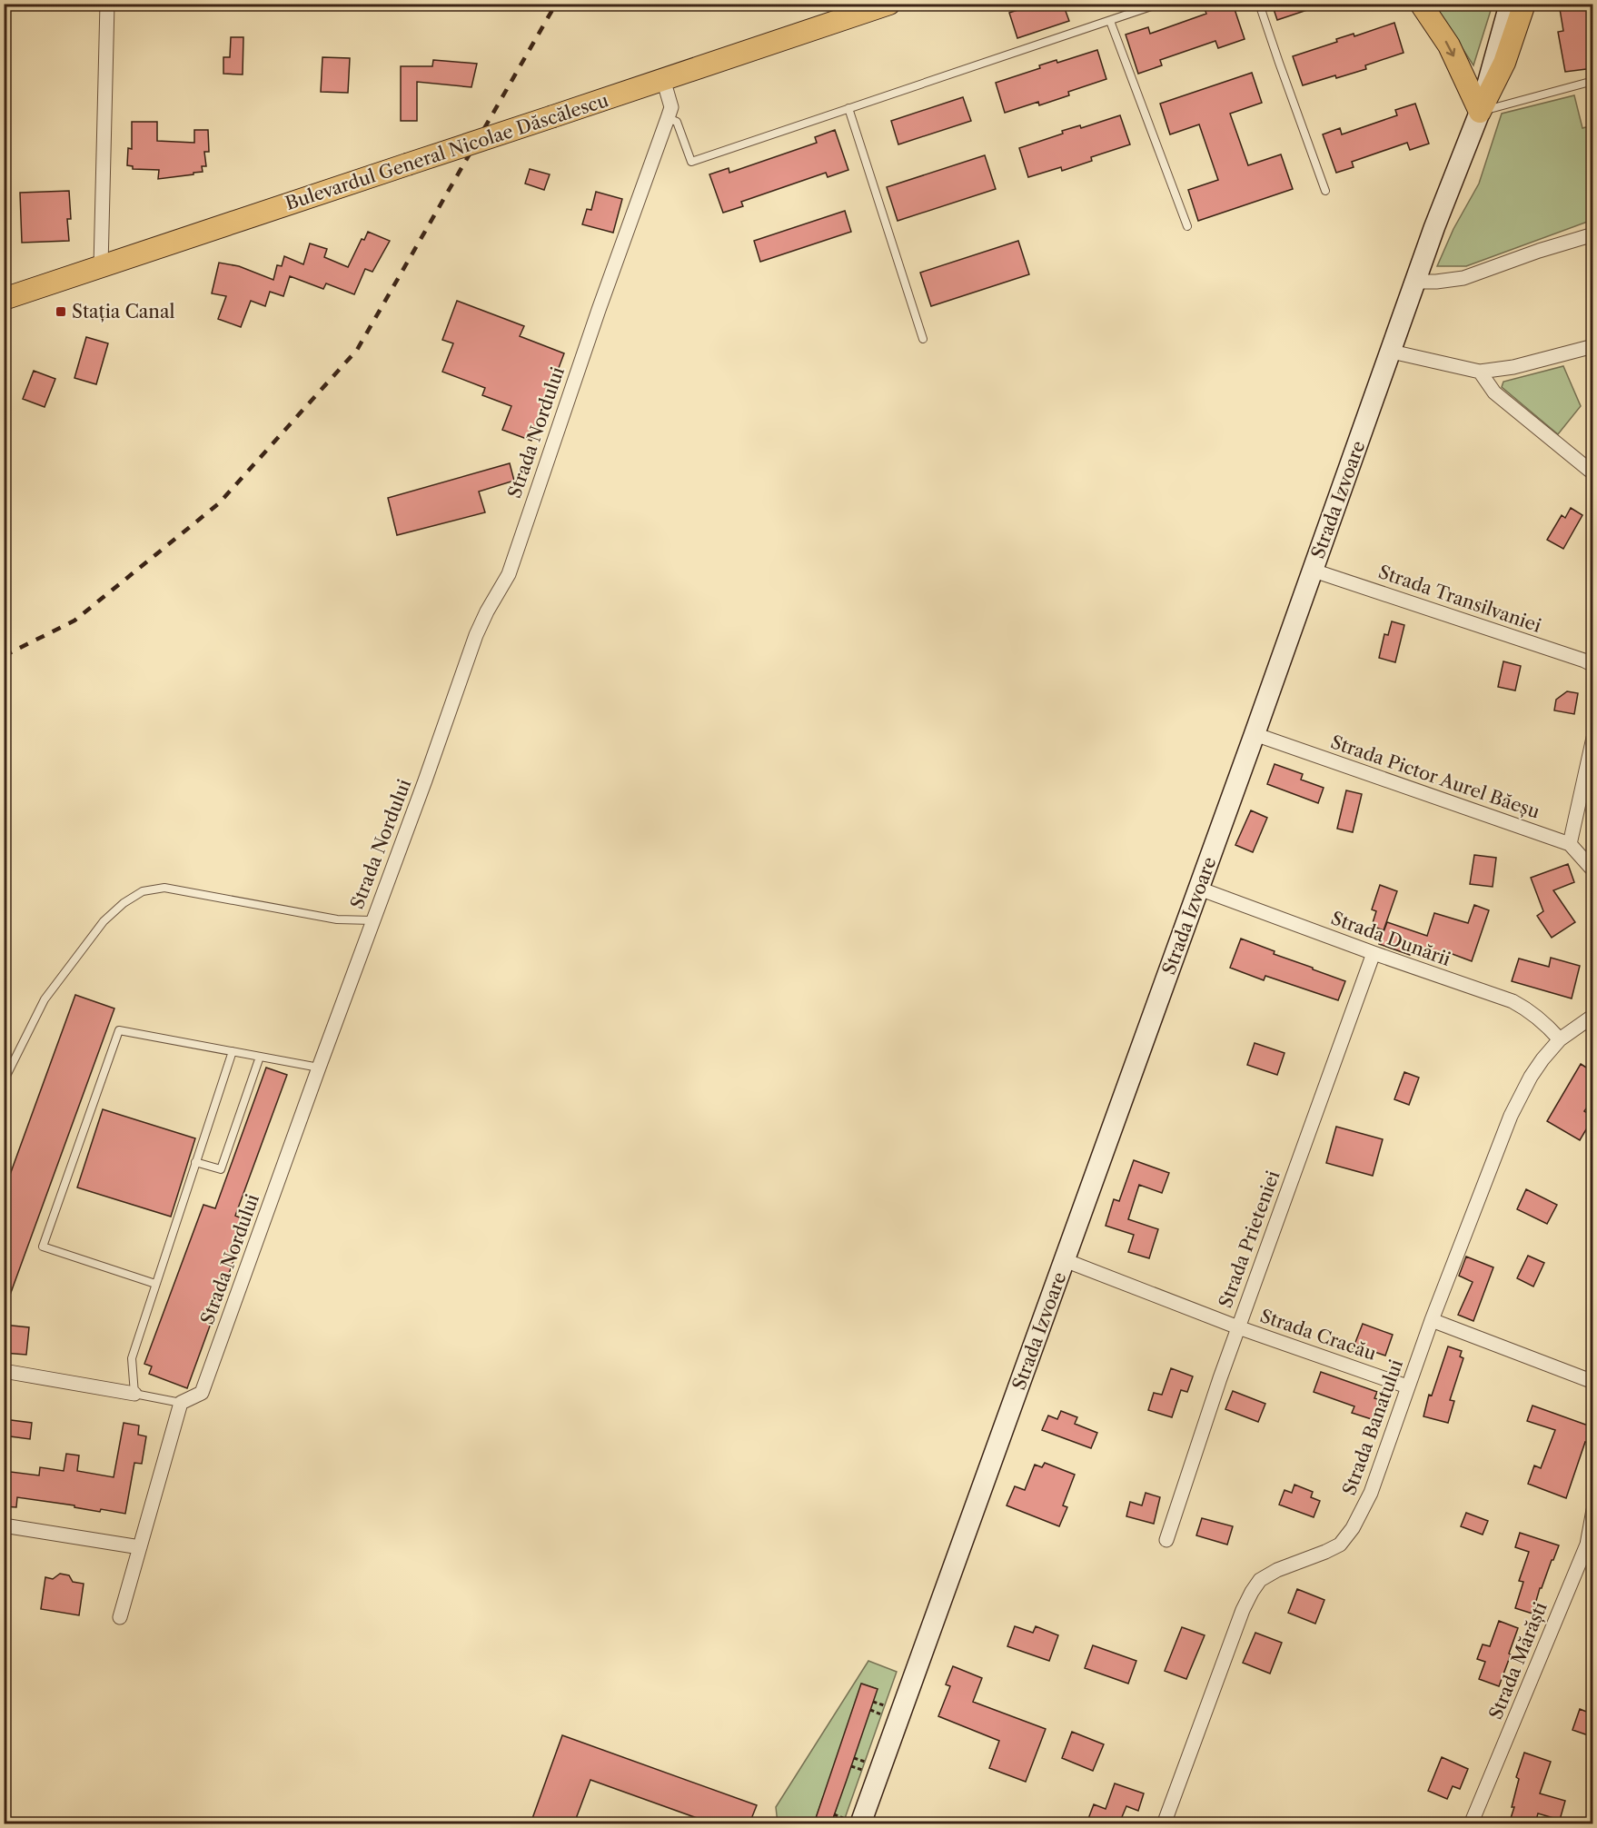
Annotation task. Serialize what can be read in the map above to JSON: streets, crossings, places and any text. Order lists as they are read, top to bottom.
{
  "streets": {
    "main road": ["Bulevardul General Nicolae Dăscălescu", "Strada Izvoare"],
    "street": [
      "Strada Nordului",
      "Strada Transilvaniei",
      "Strada Pictor Aurel Băeșu",
      "Strada Dunării",
      "Strada Prieteniei",
      "Strada Cracău",
      "Strada Banatului",
      "Strada Mărăști"
    ]
  },
  "crossings": [
    ["Bulevardul General Nicolae Dăscălescu", "Strada Nordului"],
    ["Strada Izvoare", "Strada Transilvaniei"],
    ["Strada Izvoare", "Strada Pictor Aurel Băeșu"],
    ["Strada Izvoare", "Strada Dunării"],
    ["Strada Izvoare", "Strada Cracău"],
    ["Strada Dunării", "Strada Prieteniei"],
    ["Strada Dunării", "Strada Banatului"],
    ["Strada Prieteniei", "Strada Cracău"],
    ["Strada Cracău", "Strada Banatului"]
  ],
  "places": {
    "transit": ["Stația Canal"]
  }
}
